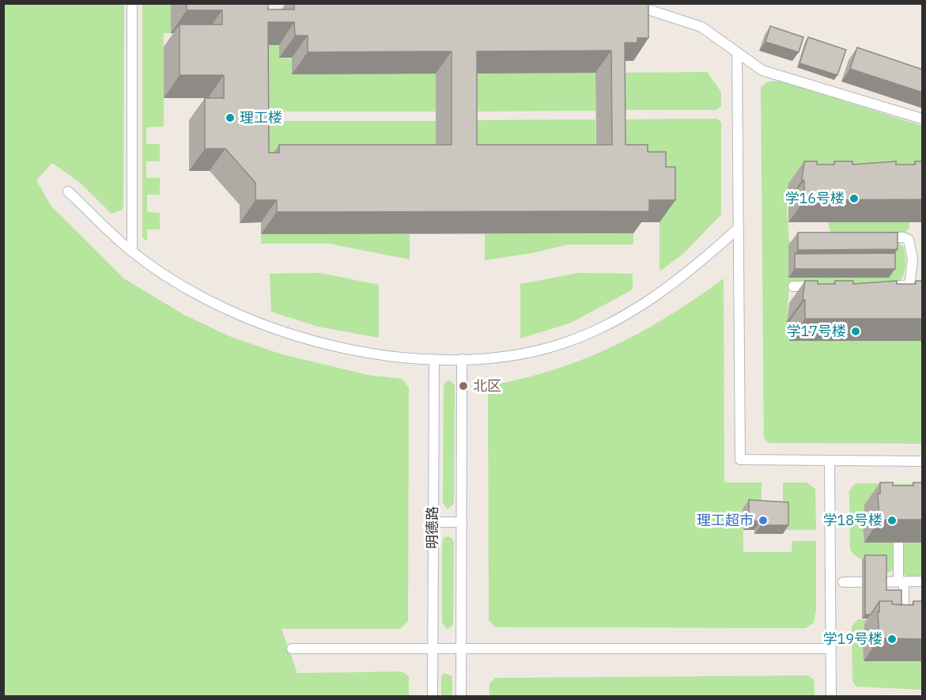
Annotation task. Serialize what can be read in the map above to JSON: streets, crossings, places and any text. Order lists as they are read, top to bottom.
{
  "streets": {
    "lane": ["明德路"]
  },
  "places": [
    "理工楼",
    "学16号楼",
    "学17号楼",
    "北区",
    "理工超市",
    "学18号楼",
    "学19号楼"
  ]
}
